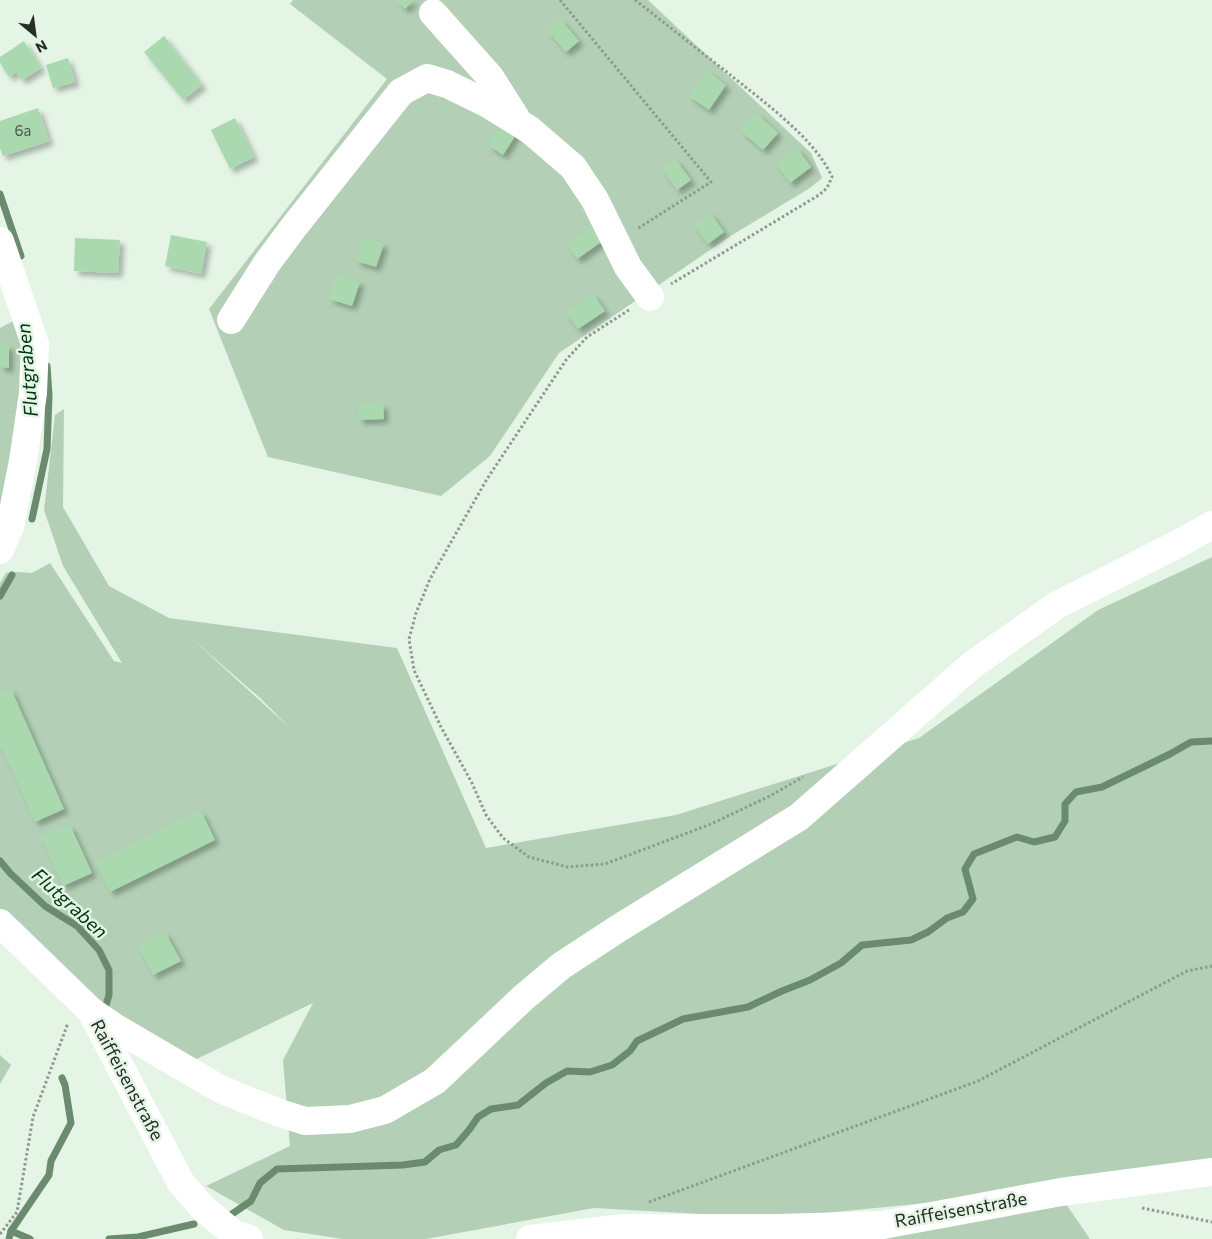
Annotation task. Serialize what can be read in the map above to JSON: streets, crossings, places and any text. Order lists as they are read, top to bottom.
{
  "streets": {
    "street": ["Raiffeisenstraße"]
  },
  "water": ["Flutgraben"],
  "house_numbers": ["6a"],
  "north": "bottom right"
}
